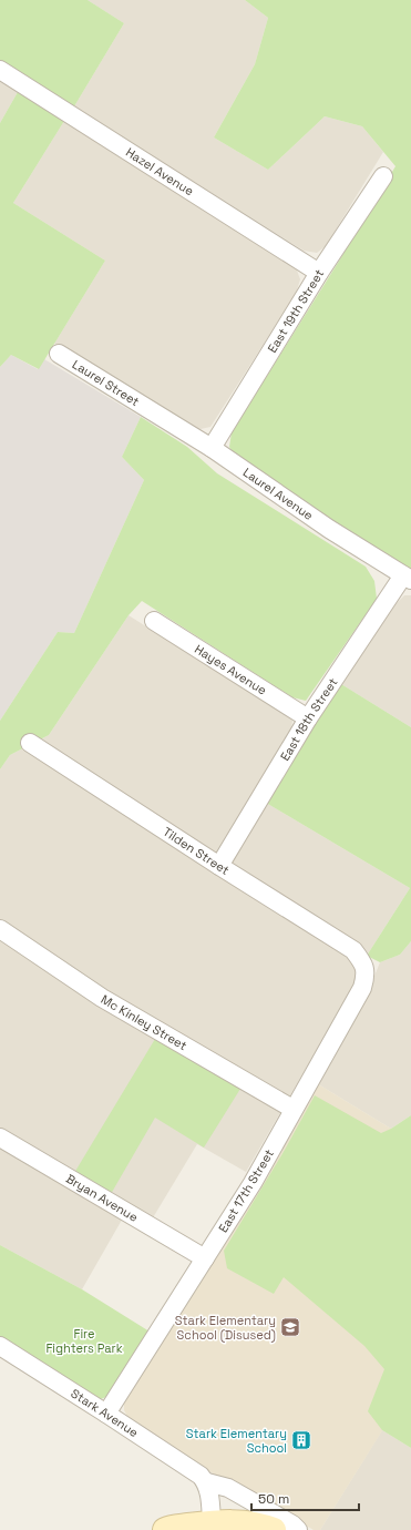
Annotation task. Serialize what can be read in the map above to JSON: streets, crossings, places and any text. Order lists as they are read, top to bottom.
{
  "streets": {
    "street": [
      "Hazel Avenue",
      "East 19th Street",
      "Laurel Street",
      "Laurel Avenue",
      "Hayes Avenue",
      "East 18th Street",
      "Tilden Street",
      "Mc Kinley Street",
      "East 17th Street",
      "Bryan Avenue",
      "Stark Avenue"
    ]
  },
  "crossings": [
    ["Hazel Avenue", "East 19th Street"],
    ["East 19th Street", "Laurel Avenue"],
    ["Laurel Street", "Laurel Avenue"],
    ["Laurel Avenue", "East 18th Street"],
    ["Hayes Avenue", "East 18th Street"],
    ["East 18th Street", "Tilden Street"],
    ["Tilden Street", "East 17th Street"],
    ["Mc Kinley Street", "East 17th Street"],
    ["East 17th Street", "Bryan Avenue"],
    ["East 17th Street", "Stark Avenue"]
  ],
  "parks": ["Fire Fighters Park"],
  "places": {
    "school or university": ["Stark Elementary School (Disused)"],
    "building": ["Stark Elementary School"]
  },
  "scale_bar": "50 m"
}
